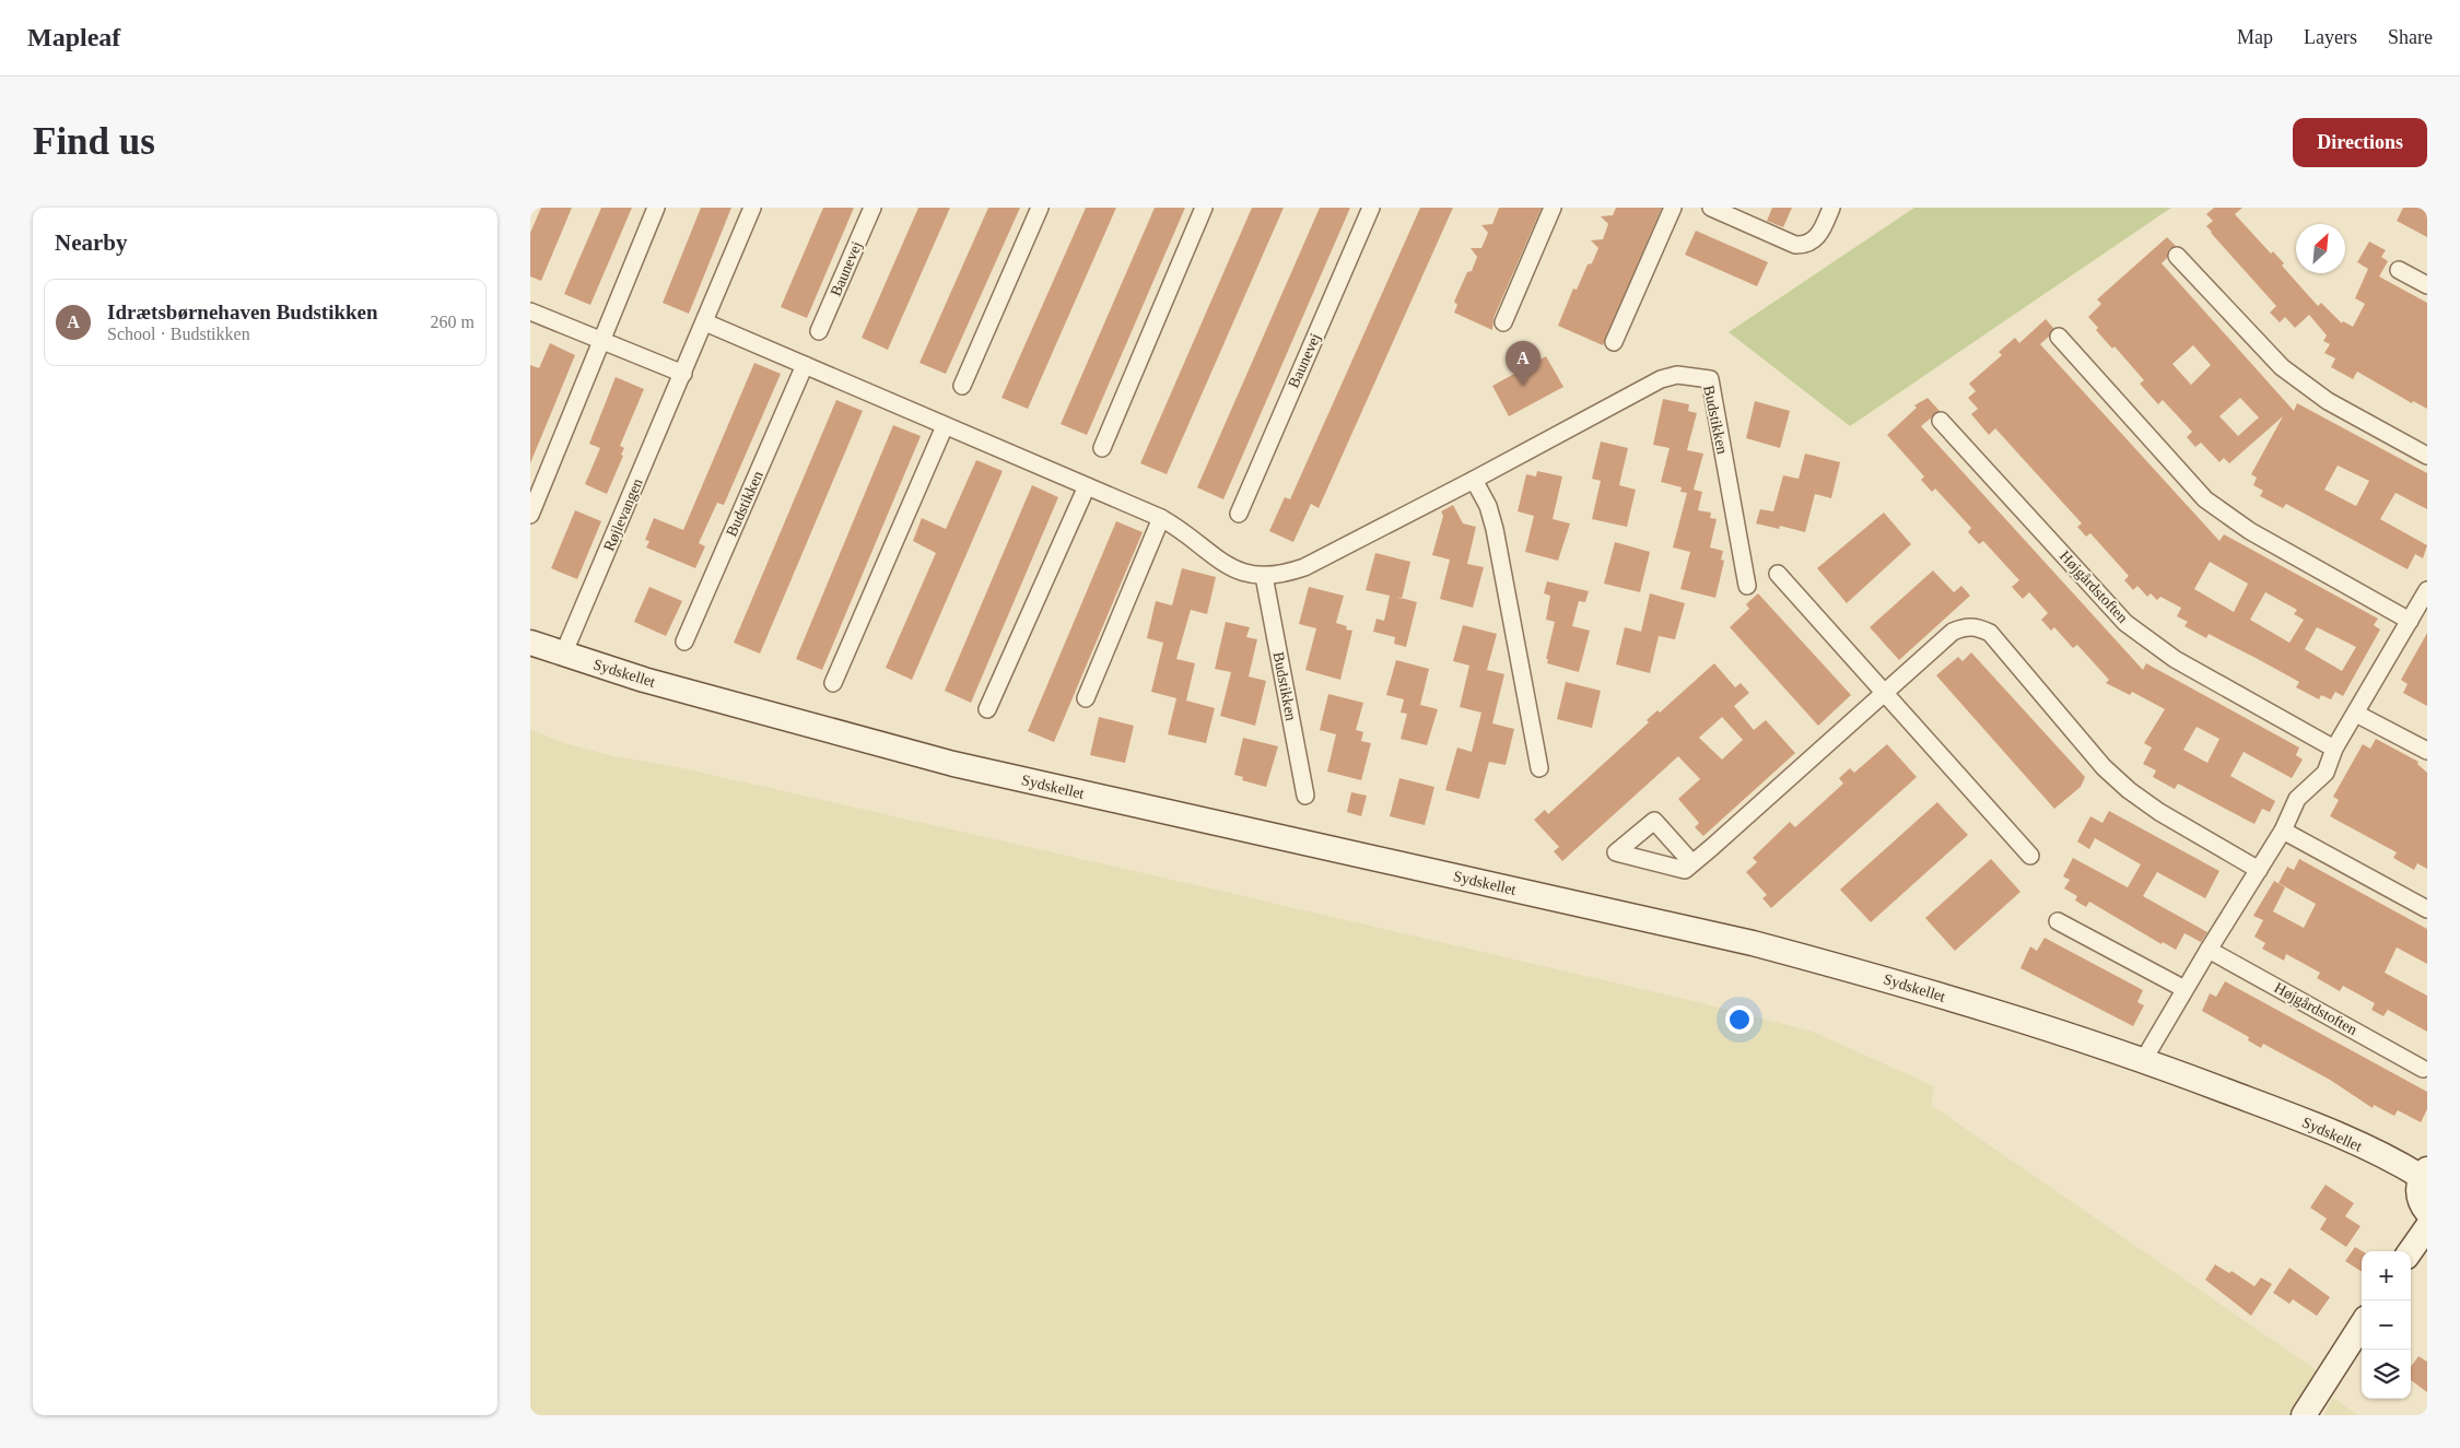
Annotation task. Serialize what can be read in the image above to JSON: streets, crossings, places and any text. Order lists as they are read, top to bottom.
{
  "streets": {
    "street": [
      "Baunevej",
      "Budstikken",
      "Røjlevangen",
      "Højgårdstoften",
      "Sydskellet"
    ]
  },
  "crossings": [
    ["Budstikken", "Røjlevangen"],
    ["Røjlevangen", "Sydskellet"]
  ],
  "north": "top right",
  "page": {
    "header": "Mapleaf",
    "nav": ["Map", "Layers", "Share"],
    "buttons": "Directions",
    "title": "Find us",
    "heading": "Nearby",
    "list": [
      {
        "mark": "A",
        "name": "Idrætsbørnehaven Budstikken",
        "note": "School · Budstikken",
        "value": "260 m"
      }
    ],
    "pins": "A",
    "map_buttons": ["+", "−"]
  }
}
